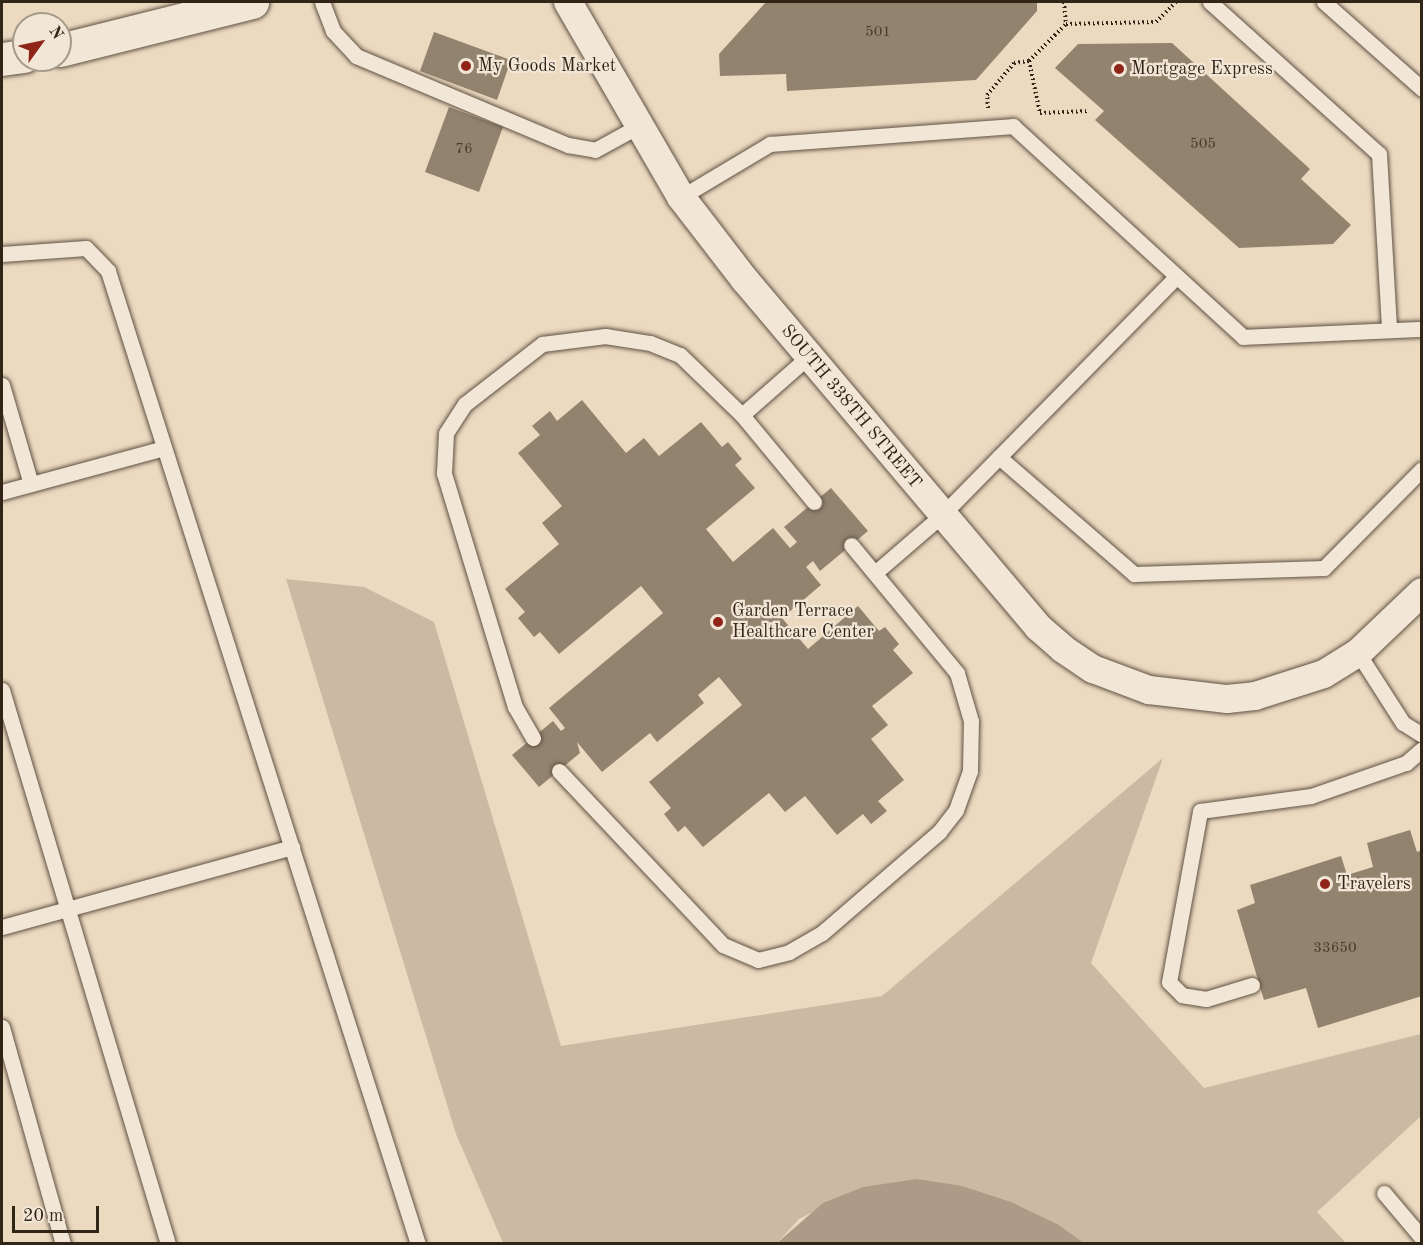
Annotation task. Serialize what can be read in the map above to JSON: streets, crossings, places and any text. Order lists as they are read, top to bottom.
{
  "streets": {
    "street": ["SOUTH 338TH STREET"]
  },
  "places": [
    "My Goods Market",
    "Mortgage Express",
    "Garden Terrace Healthcare Center",
    "Travelers"
  ],
  "house_numbers": [
    "501",
    "505",
    "76",
    "33650"
  ],
  "scale_bar": "20 m",
  "north": "top right"
}
